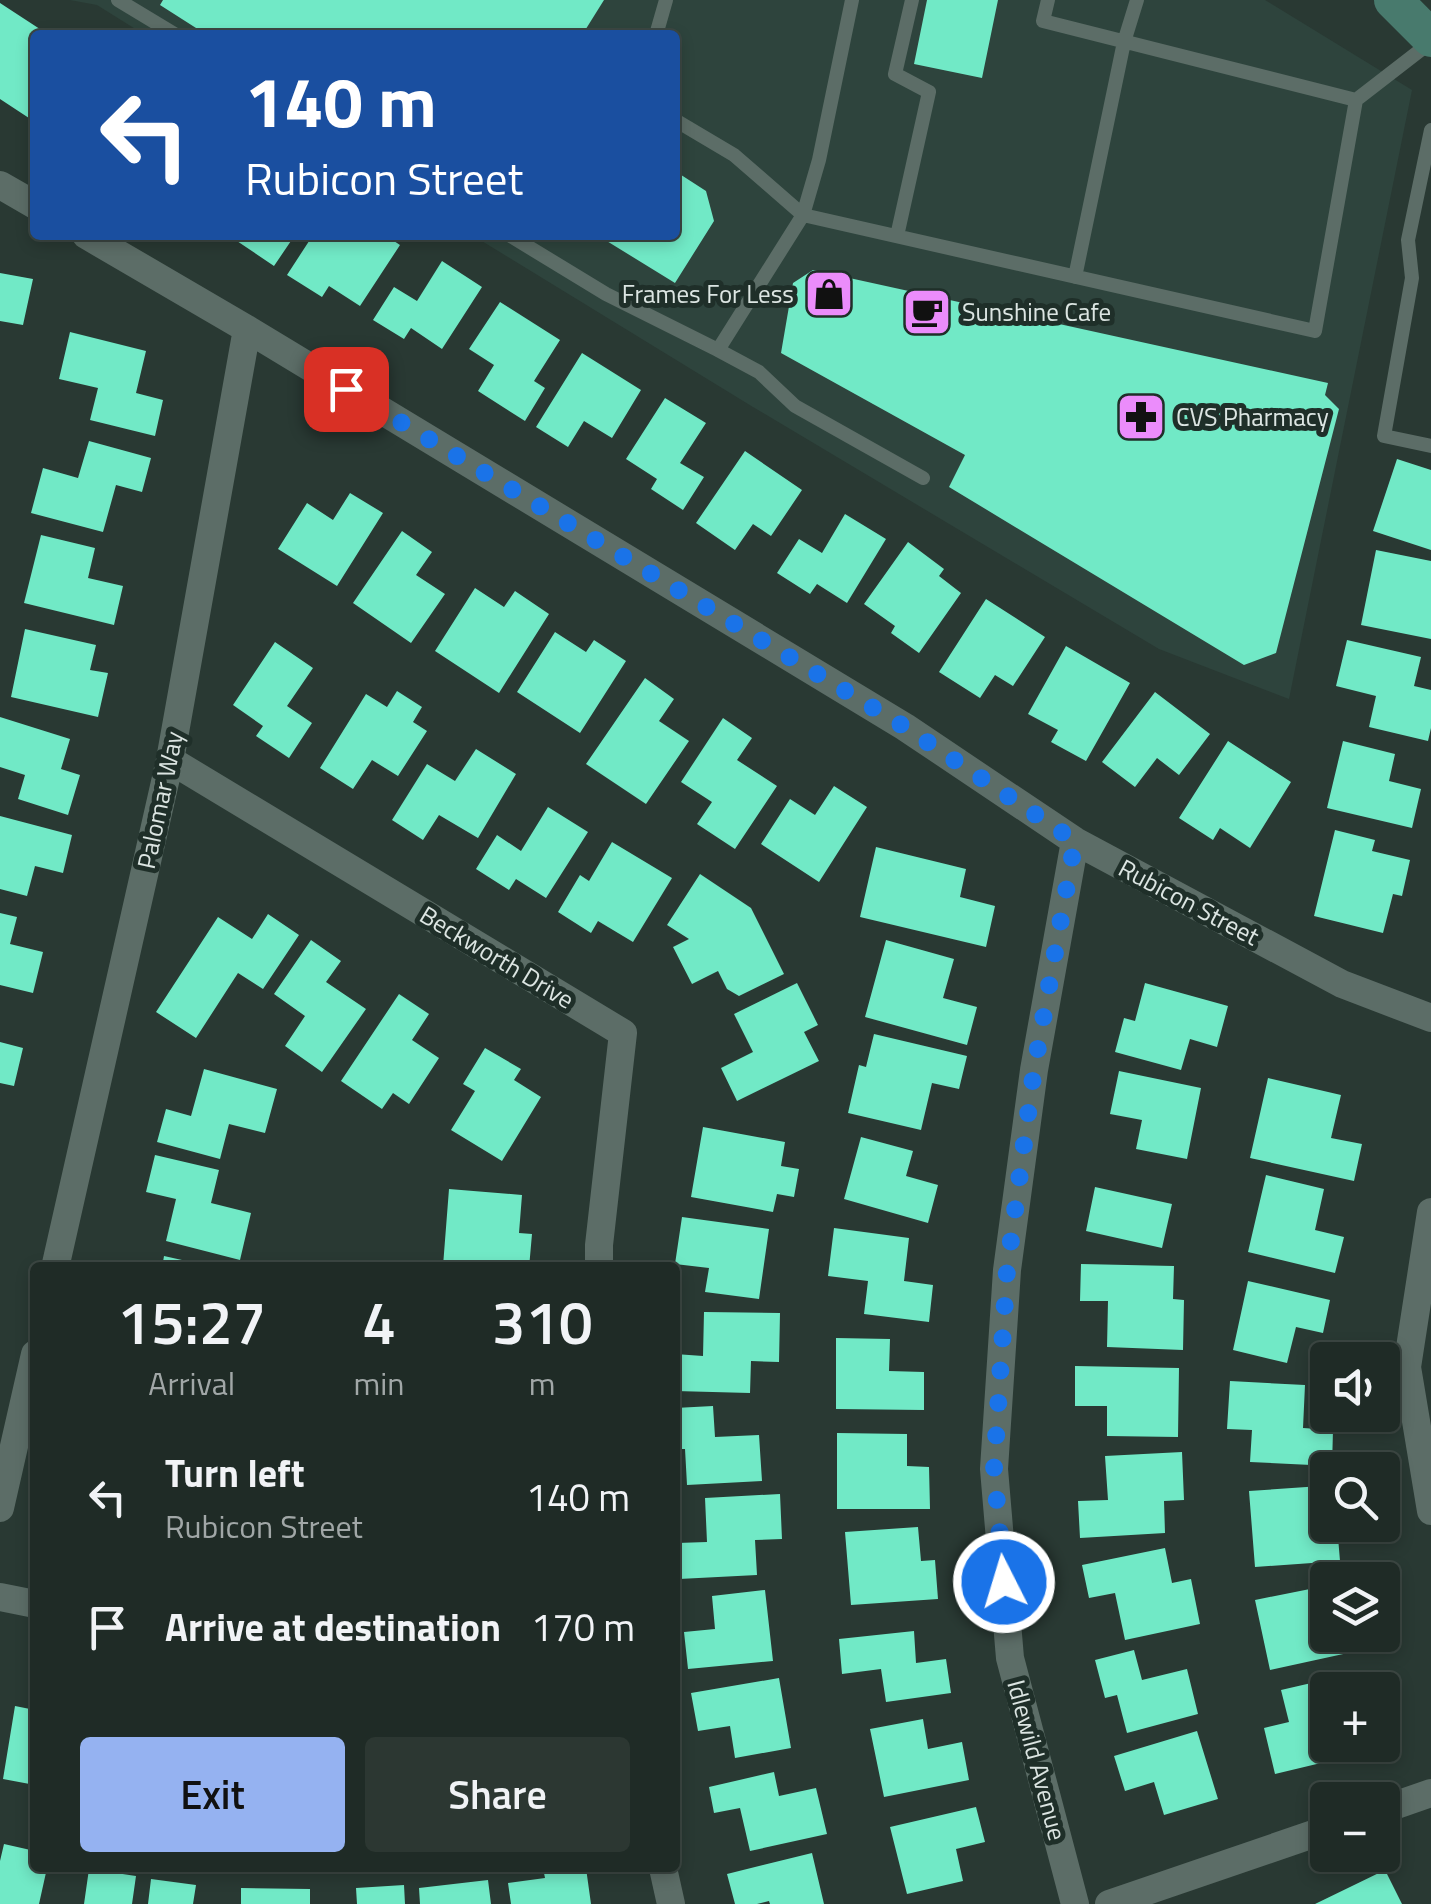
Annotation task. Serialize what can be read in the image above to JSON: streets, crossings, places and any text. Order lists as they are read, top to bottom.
{
  "streets": {
    "street": [
      "Palomar Way",
      "Rubicon Street",
      "Beckworth Drive",
      "Idlewild Avenue"
    ]
  },
  "crossings": [
    ["Palomar Way", "Rubicon Street"],
    ["Palomar Way", "Beckworth Drive"],
    ["Rubicon Street", "Idlewild Avenue"]
  ],
  "places": {
    "shop": ["Frames For Less"],
    "cafe": ["Sunshine Cafe"],
    "pharmacy": ["CVS Pharmacy"]
  },
  "page": {
    "turn": ["140 m", "Rubicon Street"],
    "eta": [
      "15:27",
      "Arrival",
      "4",
      "min",
      "310",
      "m"
    ],
    "map_buttons": ["+", "−"],
    "list": [
      {
        "name": "Turn left",
        "note": "Rubicon Street",
        "value": "140 m"
      },
      {
        "name": "Arrive at destination",
        "value": "170 m"
      }
    ],
    "buttons": ["Exit", "Share"]
  }
}
